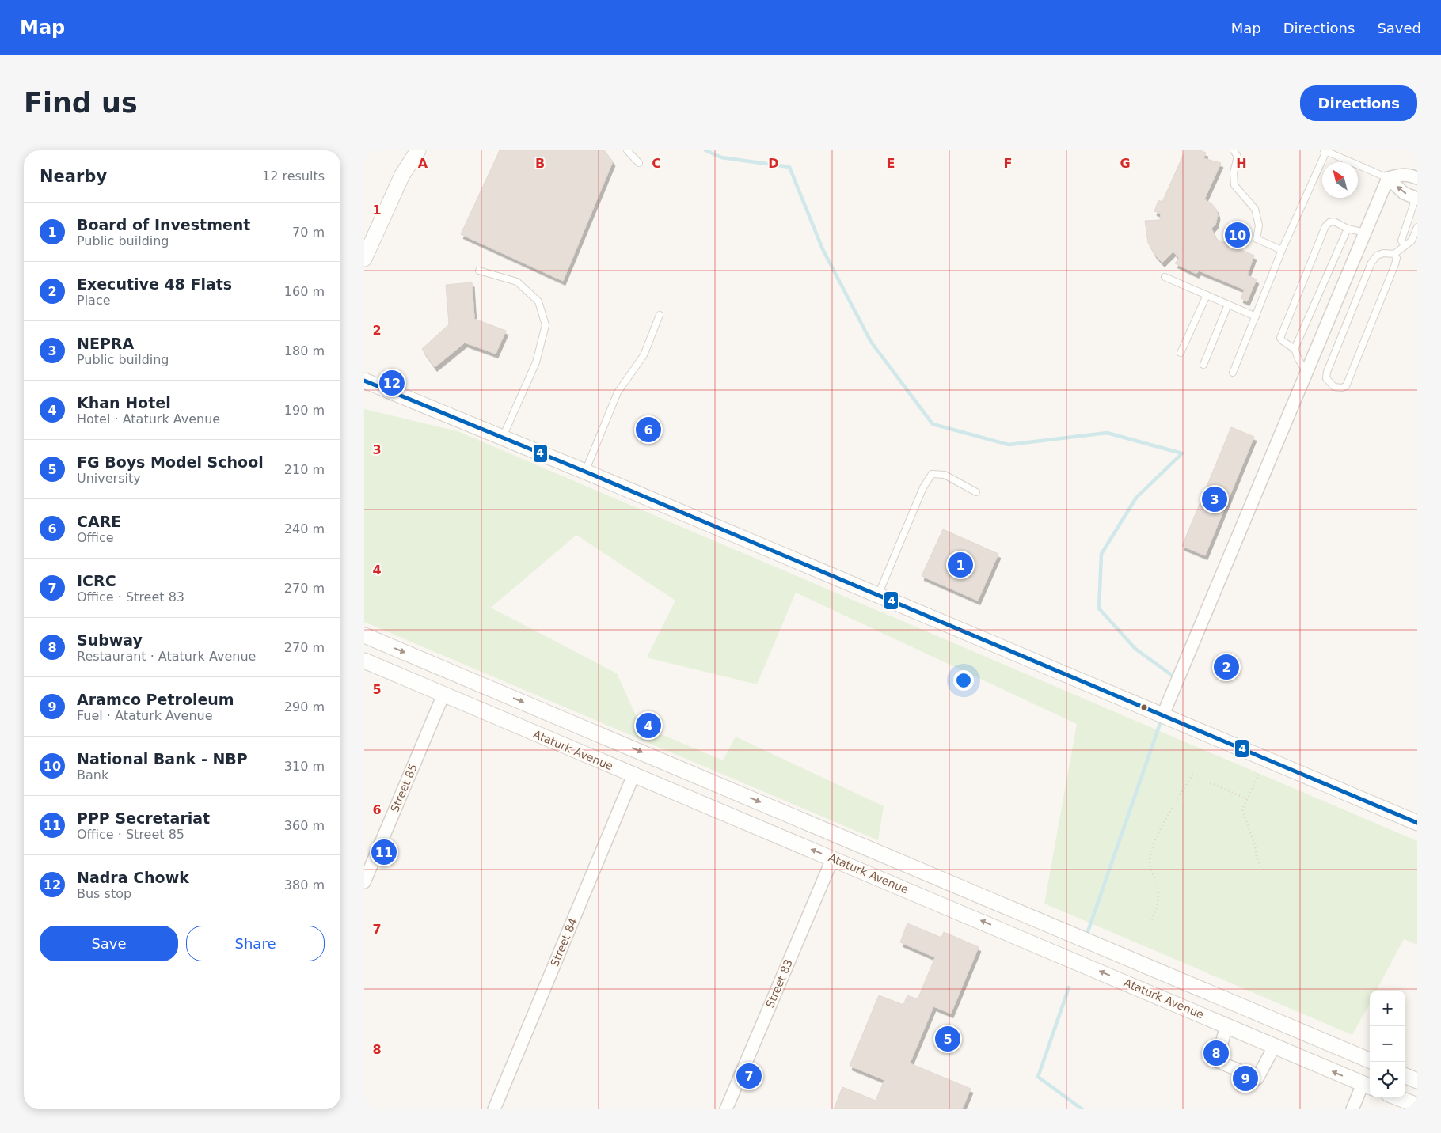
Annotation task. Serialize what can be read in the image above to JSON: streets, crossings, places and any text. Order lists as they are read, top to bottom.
{
  "streets": {
    "street": [
      "Ataturk Avenue",
      "Street 85",
      "Street 84",
      "Street 83"
    ]
  },
  "crossings": [
    ["Ataturk Avenue", "Street 85"],
    ["Ataturk Avenue", "Street 84"],
    ["Ataturk Avenue", "Street 83"]
  ],
  "lines": ["transit line 4"],
  "north": "top left",
  "page": {
    "header": "Map",
    "nav": ["Map", "Directions", "Saved"],
    "buttons": [
      "Directions",
      ["Save", "Share"]
    ],
    "title": "Find us",
    "heading": ["Nearby", "12 results"],
    "list": [
      {
        "mark": "1",
        "name": "Board of Investment",
        "note": "Public building",
        "value": "70 m"
      },
      {
        "mark": "2",
        "name": "Executive 48 Flats",
        "note": "Place",
        "value": "160 m"
      },
      {
        "mark": "3",
        "name": "NEPRA",
        "note": "Public building",
        "value": "180 m"
      },
      {
        "mark": "4",
        "name": "Khan Hotel",
        "note": "Hotel · Ataturk Avenue",
        "value": "190 m"
      },
      {
        "mark": "5",
        "name": "FG Boys Model School",
        "note": "University",
        "value": "210 m"
      },
      {
        "mark": "6",
        "name": "CARE",
        "note": "Office",
        "value": "240 m"
      },
      {
        "mark": "7",
        "name": "ICRC",
        "note": "Office · Street 83",
        "value": "270 m"
      },
      {
        "mark": "8",
        "name": "Subway",
        "note": "Restaurant · Ataturk Avenue",
        "value": "270 m"
      },
      {
        "mark": "9",
        "name": "Aramco Petroleum",
        "note": "Fuel · Ataturk Avenue",
        "value": "290 m"
      },
      {
        "mark": "10",
        "name": "National Bank - NBP",
        "note": "Bank",
        "value": "310 m"
      },
      {
        "mark": "11",
        "name": "PPP Secretariat",
        "note": "Office · Street 85",
        "value": "360 m"
      },
      {
        "mark": "12",
        "name": "Nadra Chowk",
        "note": "Bus stop",
        "value": "380 m"
      }
    ],
    "pins": [
      "10",
      "12",
      "6",
      "3",
      "1",
      "2",
      "4",
      "11",
      "5",
      "8",
      "7",
      "9"
    ],
    "map_buttons": ["+", "−"]
  },
  "grid": {
    "columns": [
      "A",
      "B",
      "C",
      "D",
      "E",
      "F",
      "G",
      "H"
    ],
    "rows": [
      "1",
      "2",
      "3",
      "4",
      "5",
      "6",
      "7",
      "8"
    ]
  }
}
